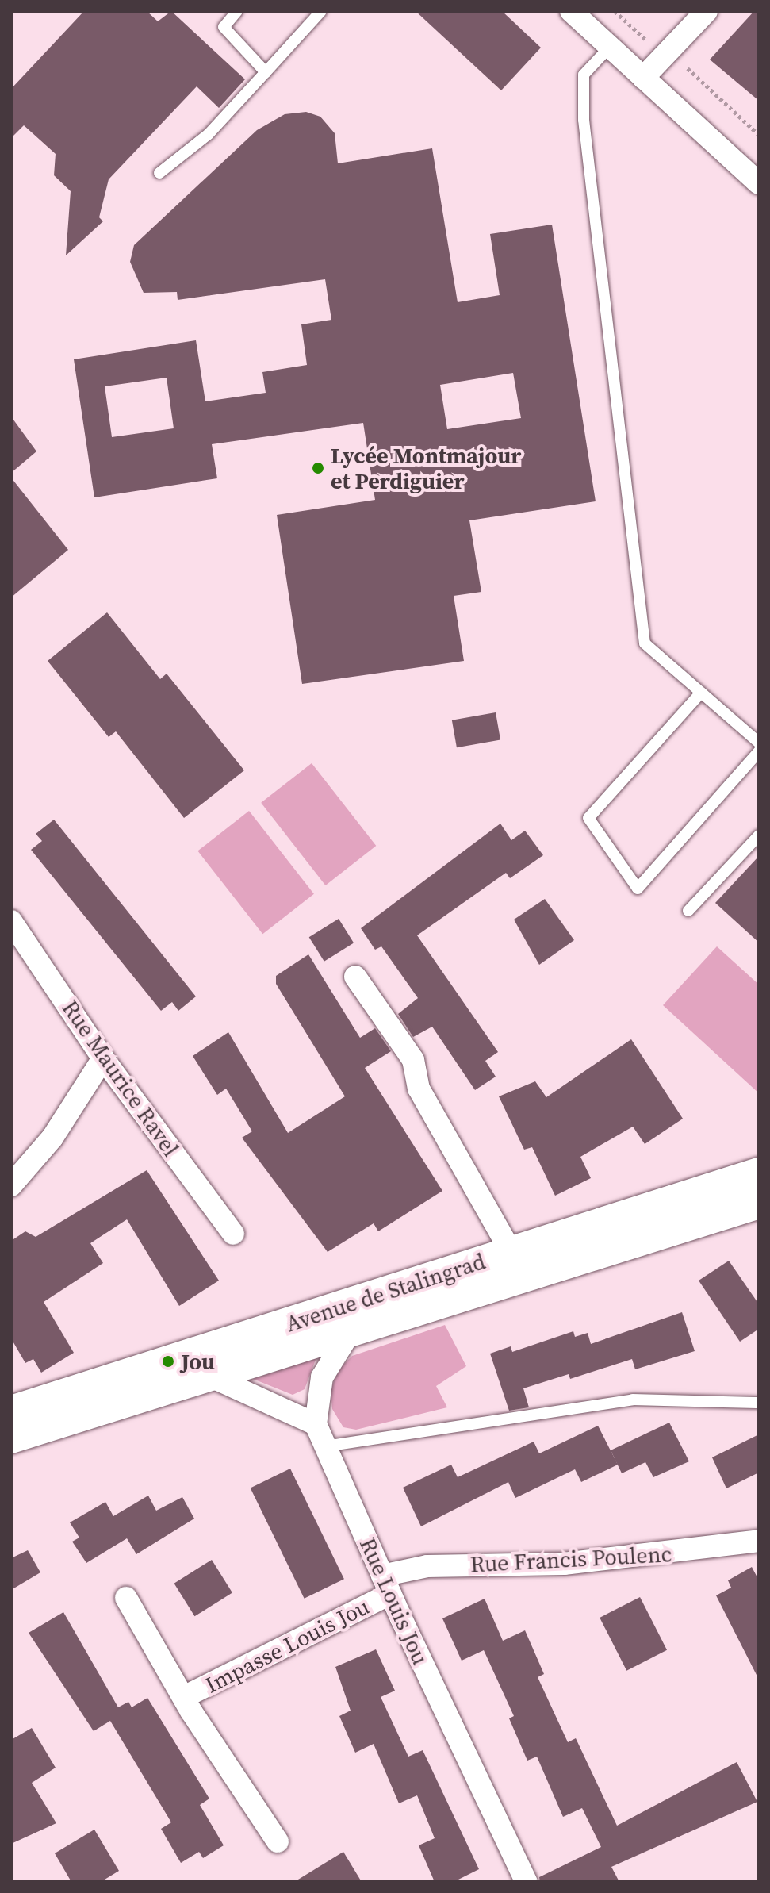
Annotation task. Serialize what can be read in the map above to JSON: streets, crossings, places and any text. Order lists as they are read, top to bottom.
{
  "streets": {
    "main road": ["Avenue de Stalingrad"],
    "street": [
      "Rue Maurice Ravel",
      "Rue Francis Poulenc",
      "Rue Louis Jou",
      "Impasse Louis Jou"
    ]
  },
  "crossings": [
    ["Rue Francis Poulenc", "Rue Louis Jou"],
    ["Rue Francis Poulenc", "Impasse Louis Jou"],
    ["Rue Louis Jou", "Impasse Louis Jou"]
  ],
  "places": ["Lycée Montmajour et Perdiguier", "Jou"]
}
